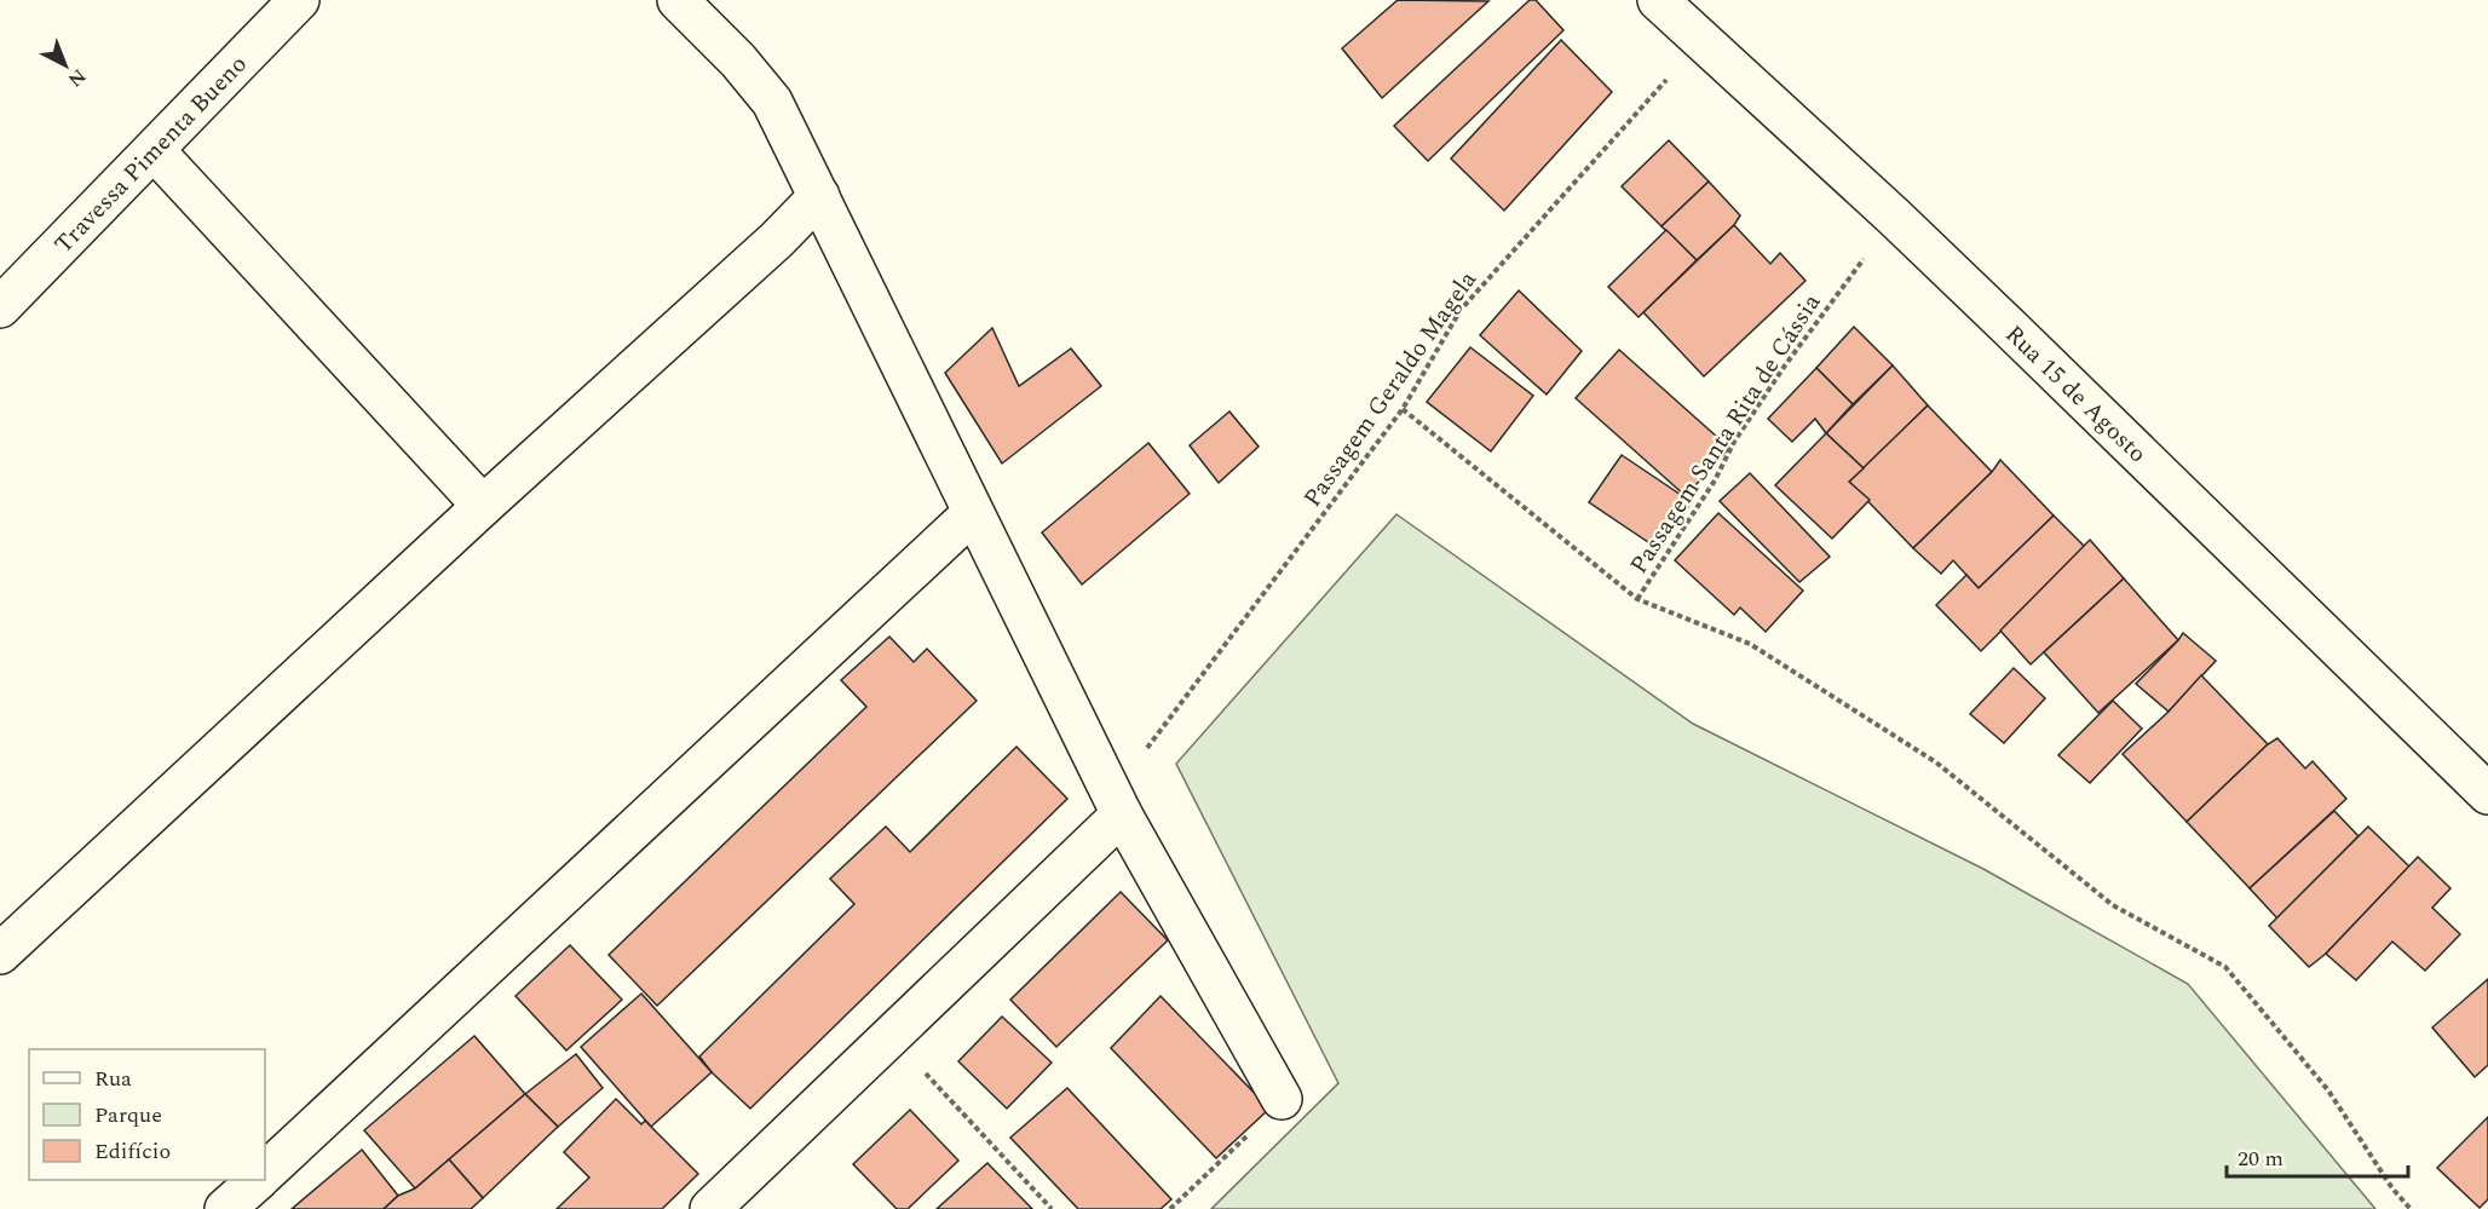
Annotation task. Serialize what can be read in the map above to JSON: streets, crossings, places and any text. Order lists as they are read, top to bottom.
{
  "streets": {
    "street": ["Travessa Pimenta Bueno", "Rua 15 de Agosto"],
    "path": ["Passagem Geraldo Magela", "Passagem Santa Rita de Cássia"]
  },
  "crossings": [
    ["Passagem Geraldo Magela", "Rua 15 de Agosto"],
    ["Rua 15 de Agosto", "Passagem Santa Rita de Cássia"]
  ],
  "legend": ["Rua", "Parque", "Edifício"],
  "scale_bar": "20 m",
  "north": "bottom right"
}
